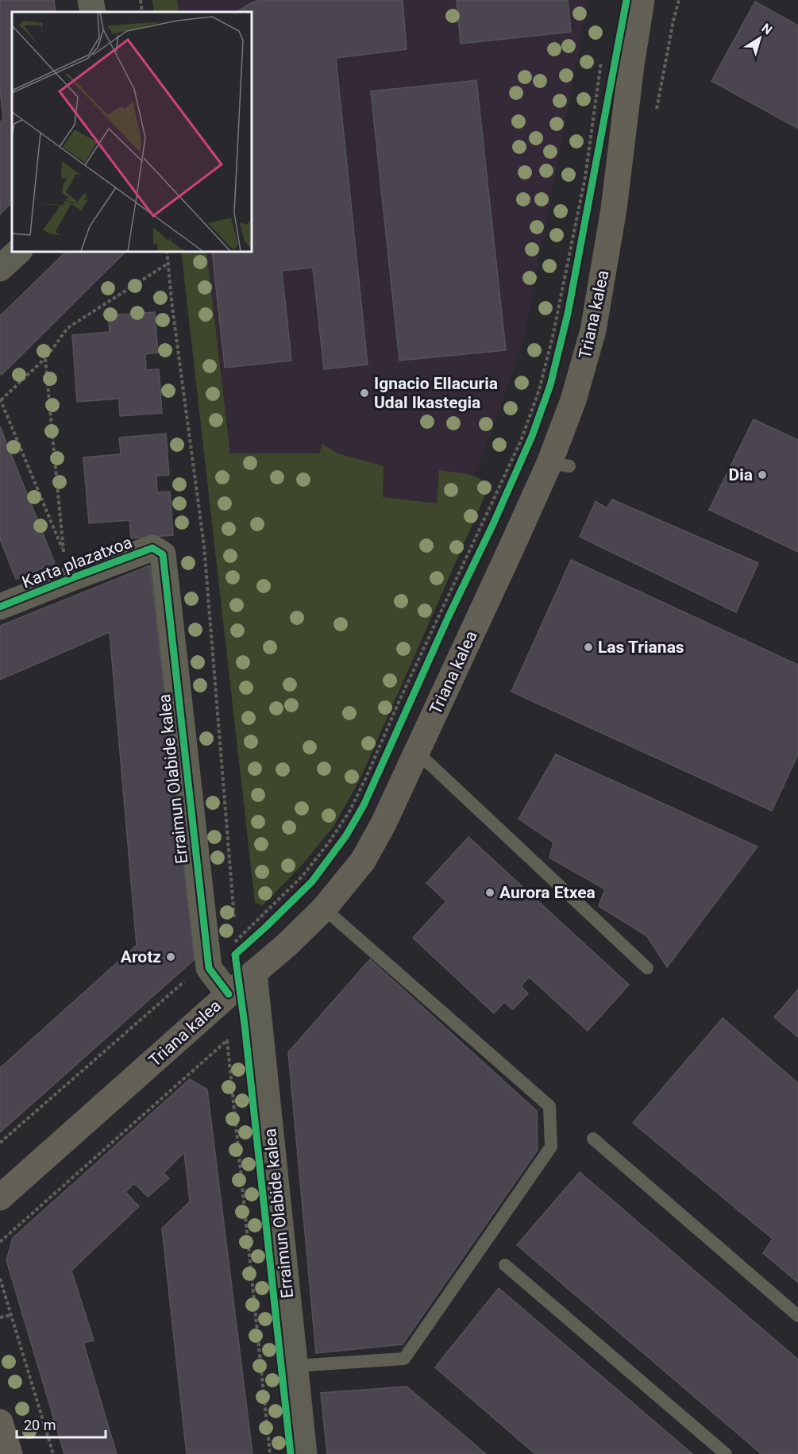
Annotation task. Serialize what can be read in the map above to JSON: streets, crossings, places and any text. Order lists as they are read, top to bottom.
{
  "streets": {
    "main road": ["Triana kalea"],
    "street": ["Karta plazatxoa", "Erraimun Olabide kalea"]
  },
  "crossings": [
    ["Triana kalea", "Erraimun Olabide kalea"],
    ["Karta plazatxoa", "Erraimun Olabide kalea"]
  ],
  "places": [
    "Ignacio Ellacuria Udal Ikastegia",
    "Dia",
    "Las Trianas",
    "Aurora Etxea",
    "Arotz"
  ],
  "scale_bar": "20 m",
  "north": "top right"
}
